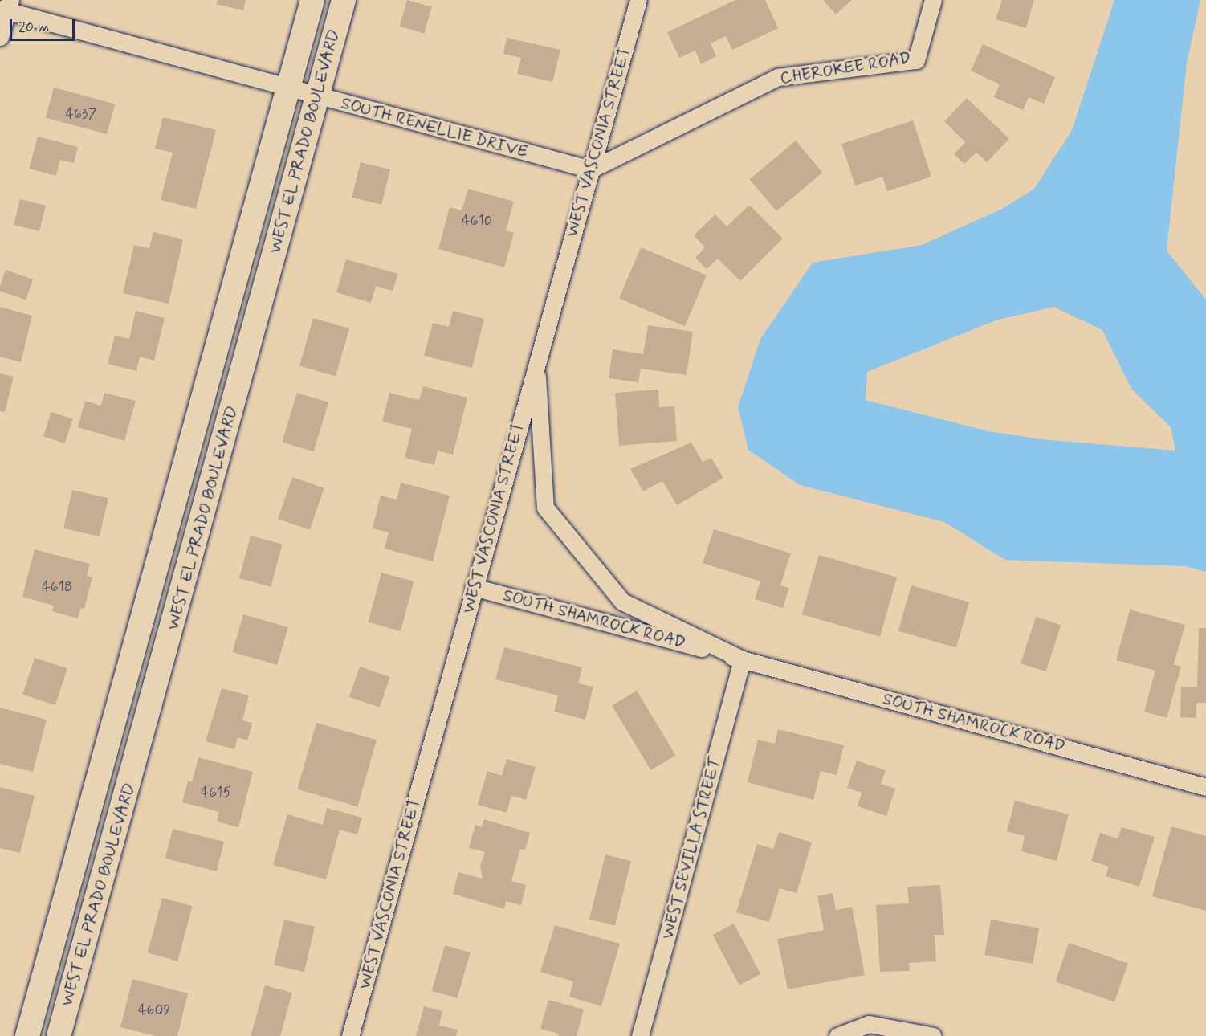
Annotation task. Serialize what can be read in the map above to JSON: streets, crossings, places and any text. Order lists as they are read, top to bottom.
{
  "streets": {
    "street": [
      "CHEROKEE ROAD",
      "SOUTH RENELLIE DRIVE",
      "WEST EL PRADO BOULEVARD",
      "WEST VASCONIA STREET",
      "SOUTH SHAMROCK ROAD",
      "WEST SEVILLA STREET"
    ]
  },
  "crossings": [
    ["CHEROKEE ROAD", "SOUTH RENELLIE DRIVE"],
    ["CHEROKEE ROAD", "WEST VASCONIA STREET"],
    ["SOUTH RENELLIE DRIVE", "WEST EL PRADO BOULEVARD"],
    ["SOUTH RENELLIE DRIVE", "WEST VASCONIA STREET"],
    ["WEST VASCONIA STREET", "SOUTH SHAMROCK ROAD"],
    ["SOUTH SHAMROCK ROAD", "WEST SEVILLA STREET"]
  ],
  "house_numbers": [
    "4637",
    "4610",
    "4618",
    "4615",
    "4609"
  ],
  "scale_bar": "20 m"
}
